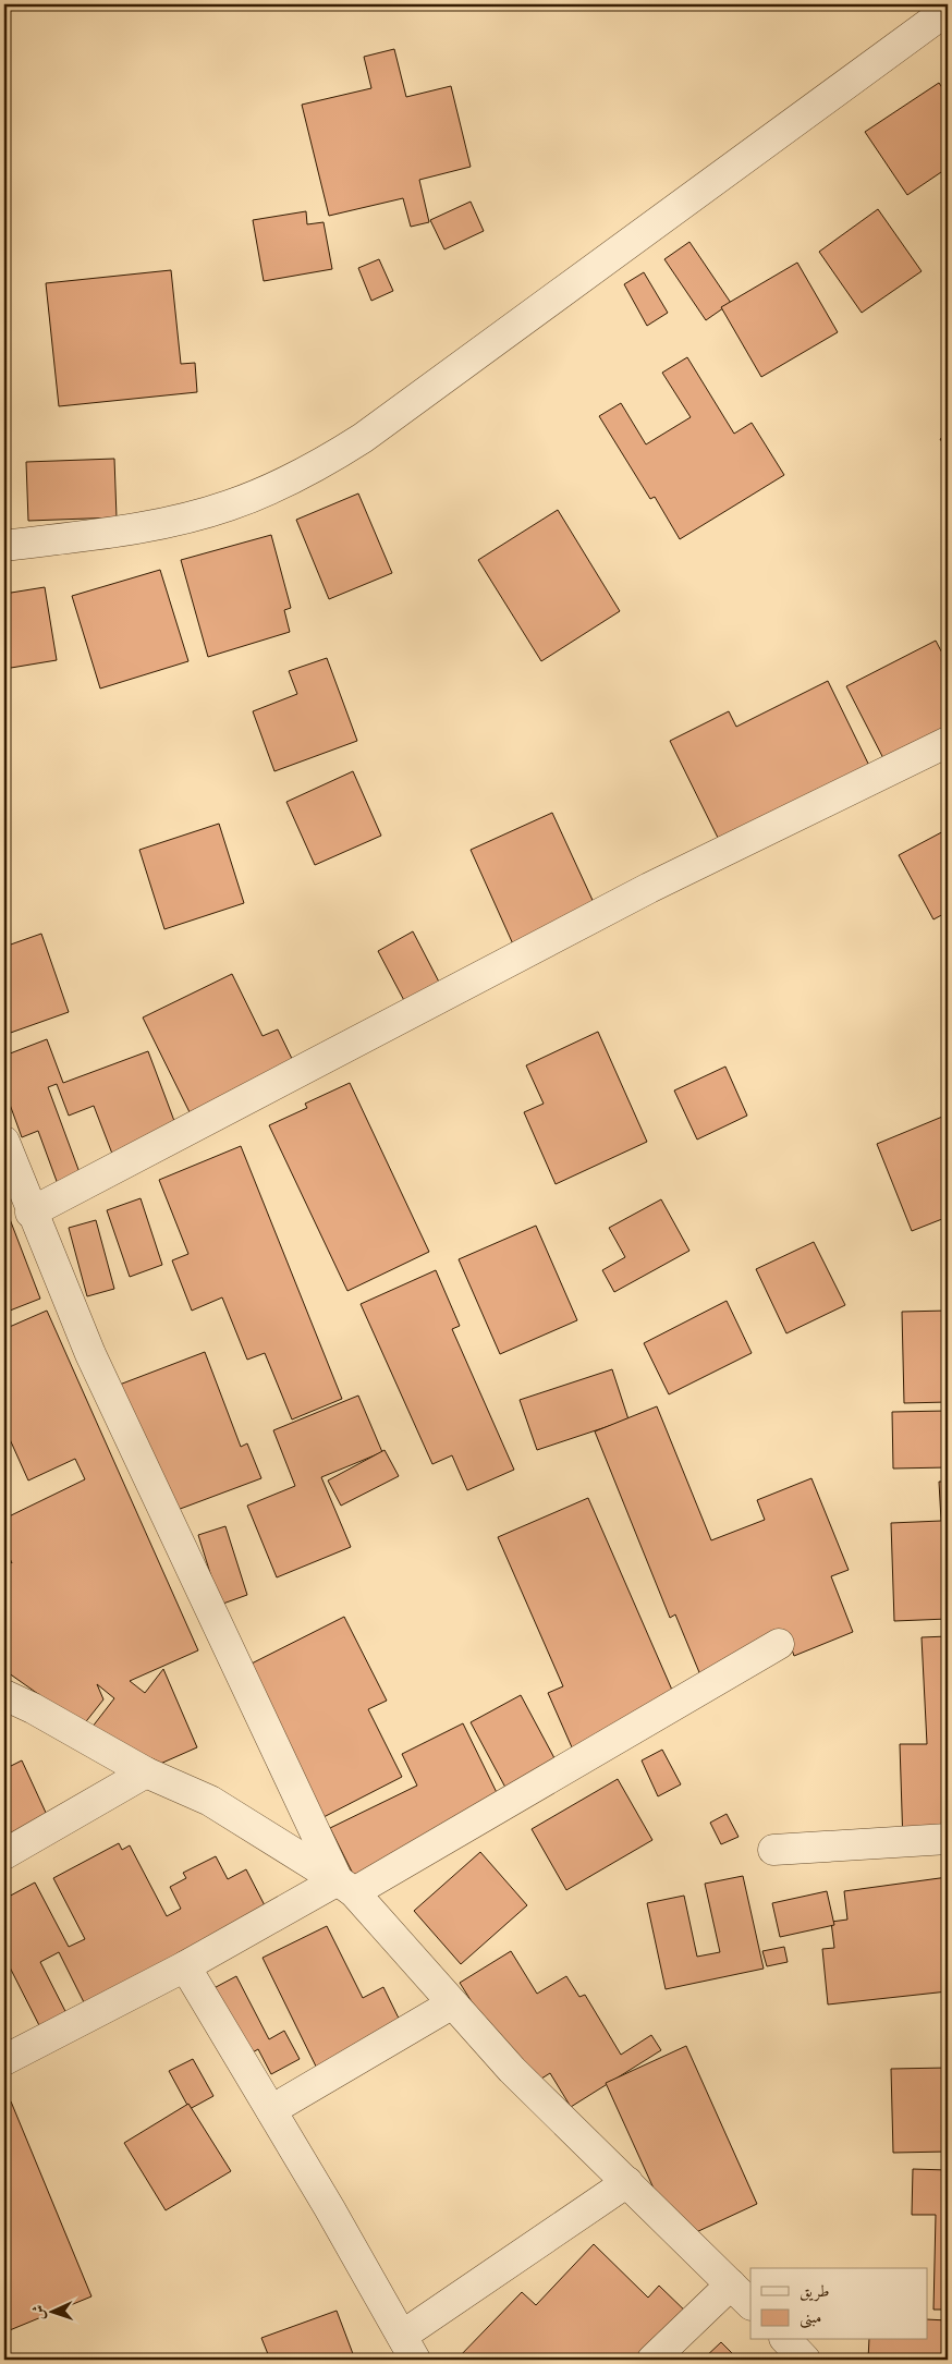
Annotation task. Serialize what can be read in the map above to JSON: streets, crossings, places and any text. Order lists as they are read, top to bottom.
{
  "legend": ["طريق", "مبنى"],
  "north": "left"
}
